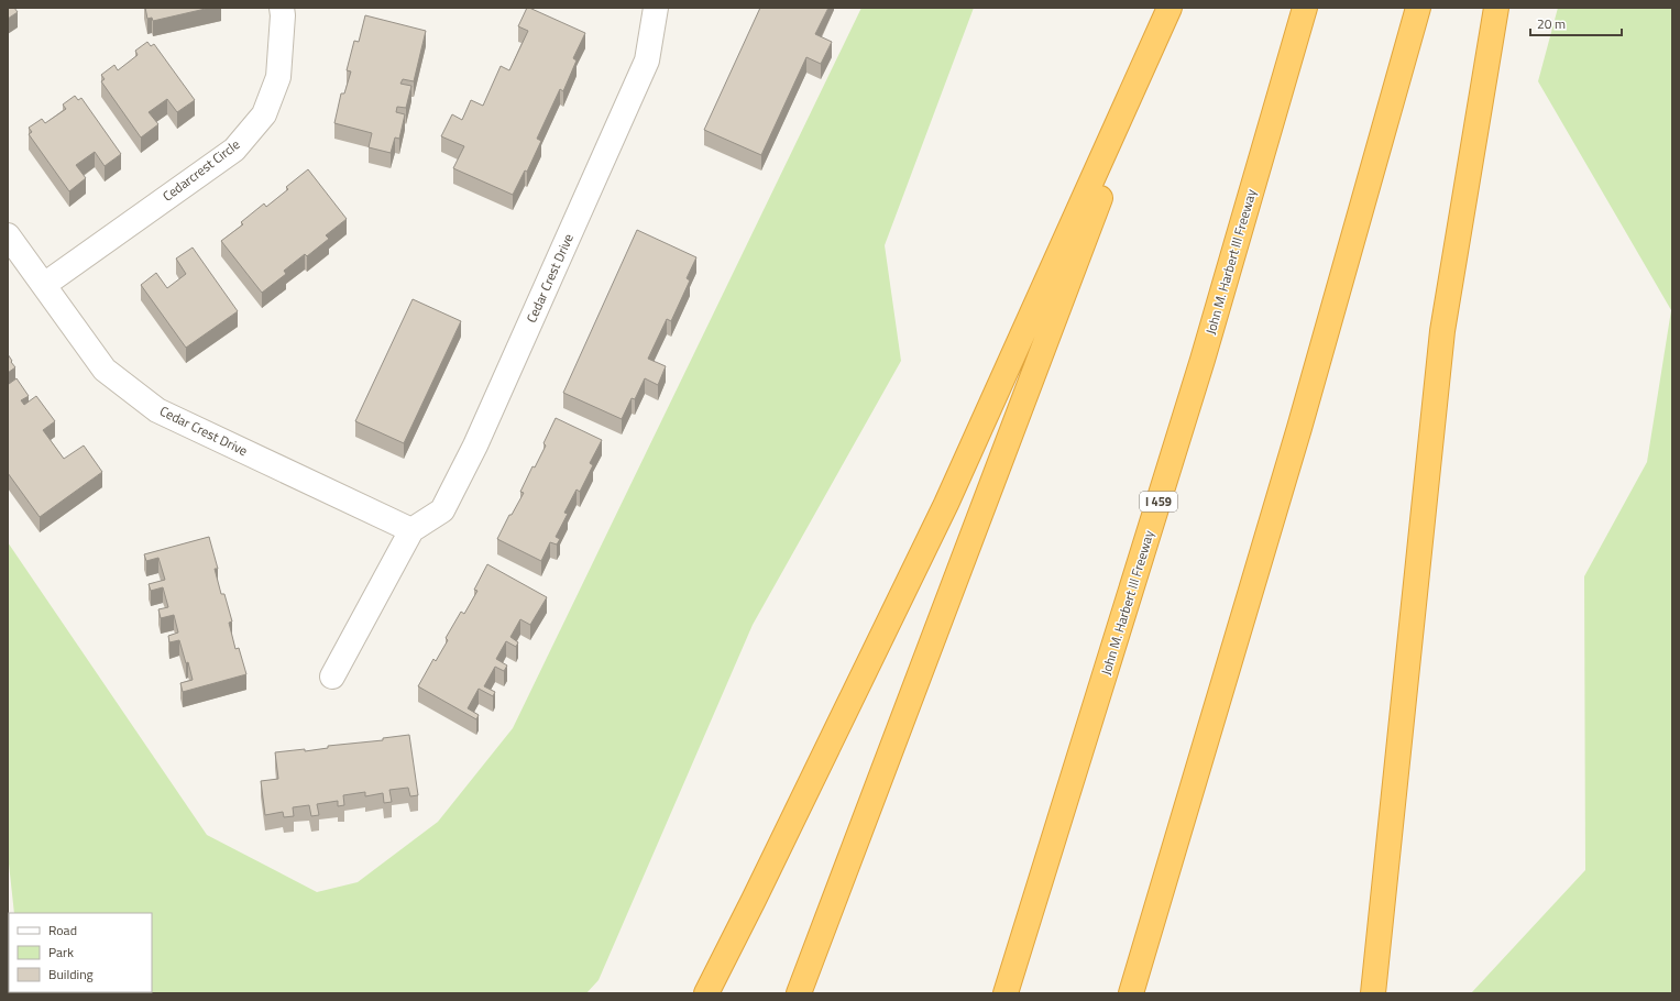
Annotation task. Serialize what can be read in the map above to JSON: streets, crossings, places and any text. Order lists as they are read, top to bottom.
{
  "streets": {
    "highway": ["John M. Harbert III Freeway", "I 459"],
    "street": ["Cedarcrest Circle", "Cedar Crest Drive"]
  },
  "crossings": [
    ["Cedarcrest Circle", "Cedar Crest Drive"]
  ],
  "legend": ["Road", "Park", "Building"],
  "scale_bar": "20 m"
}
